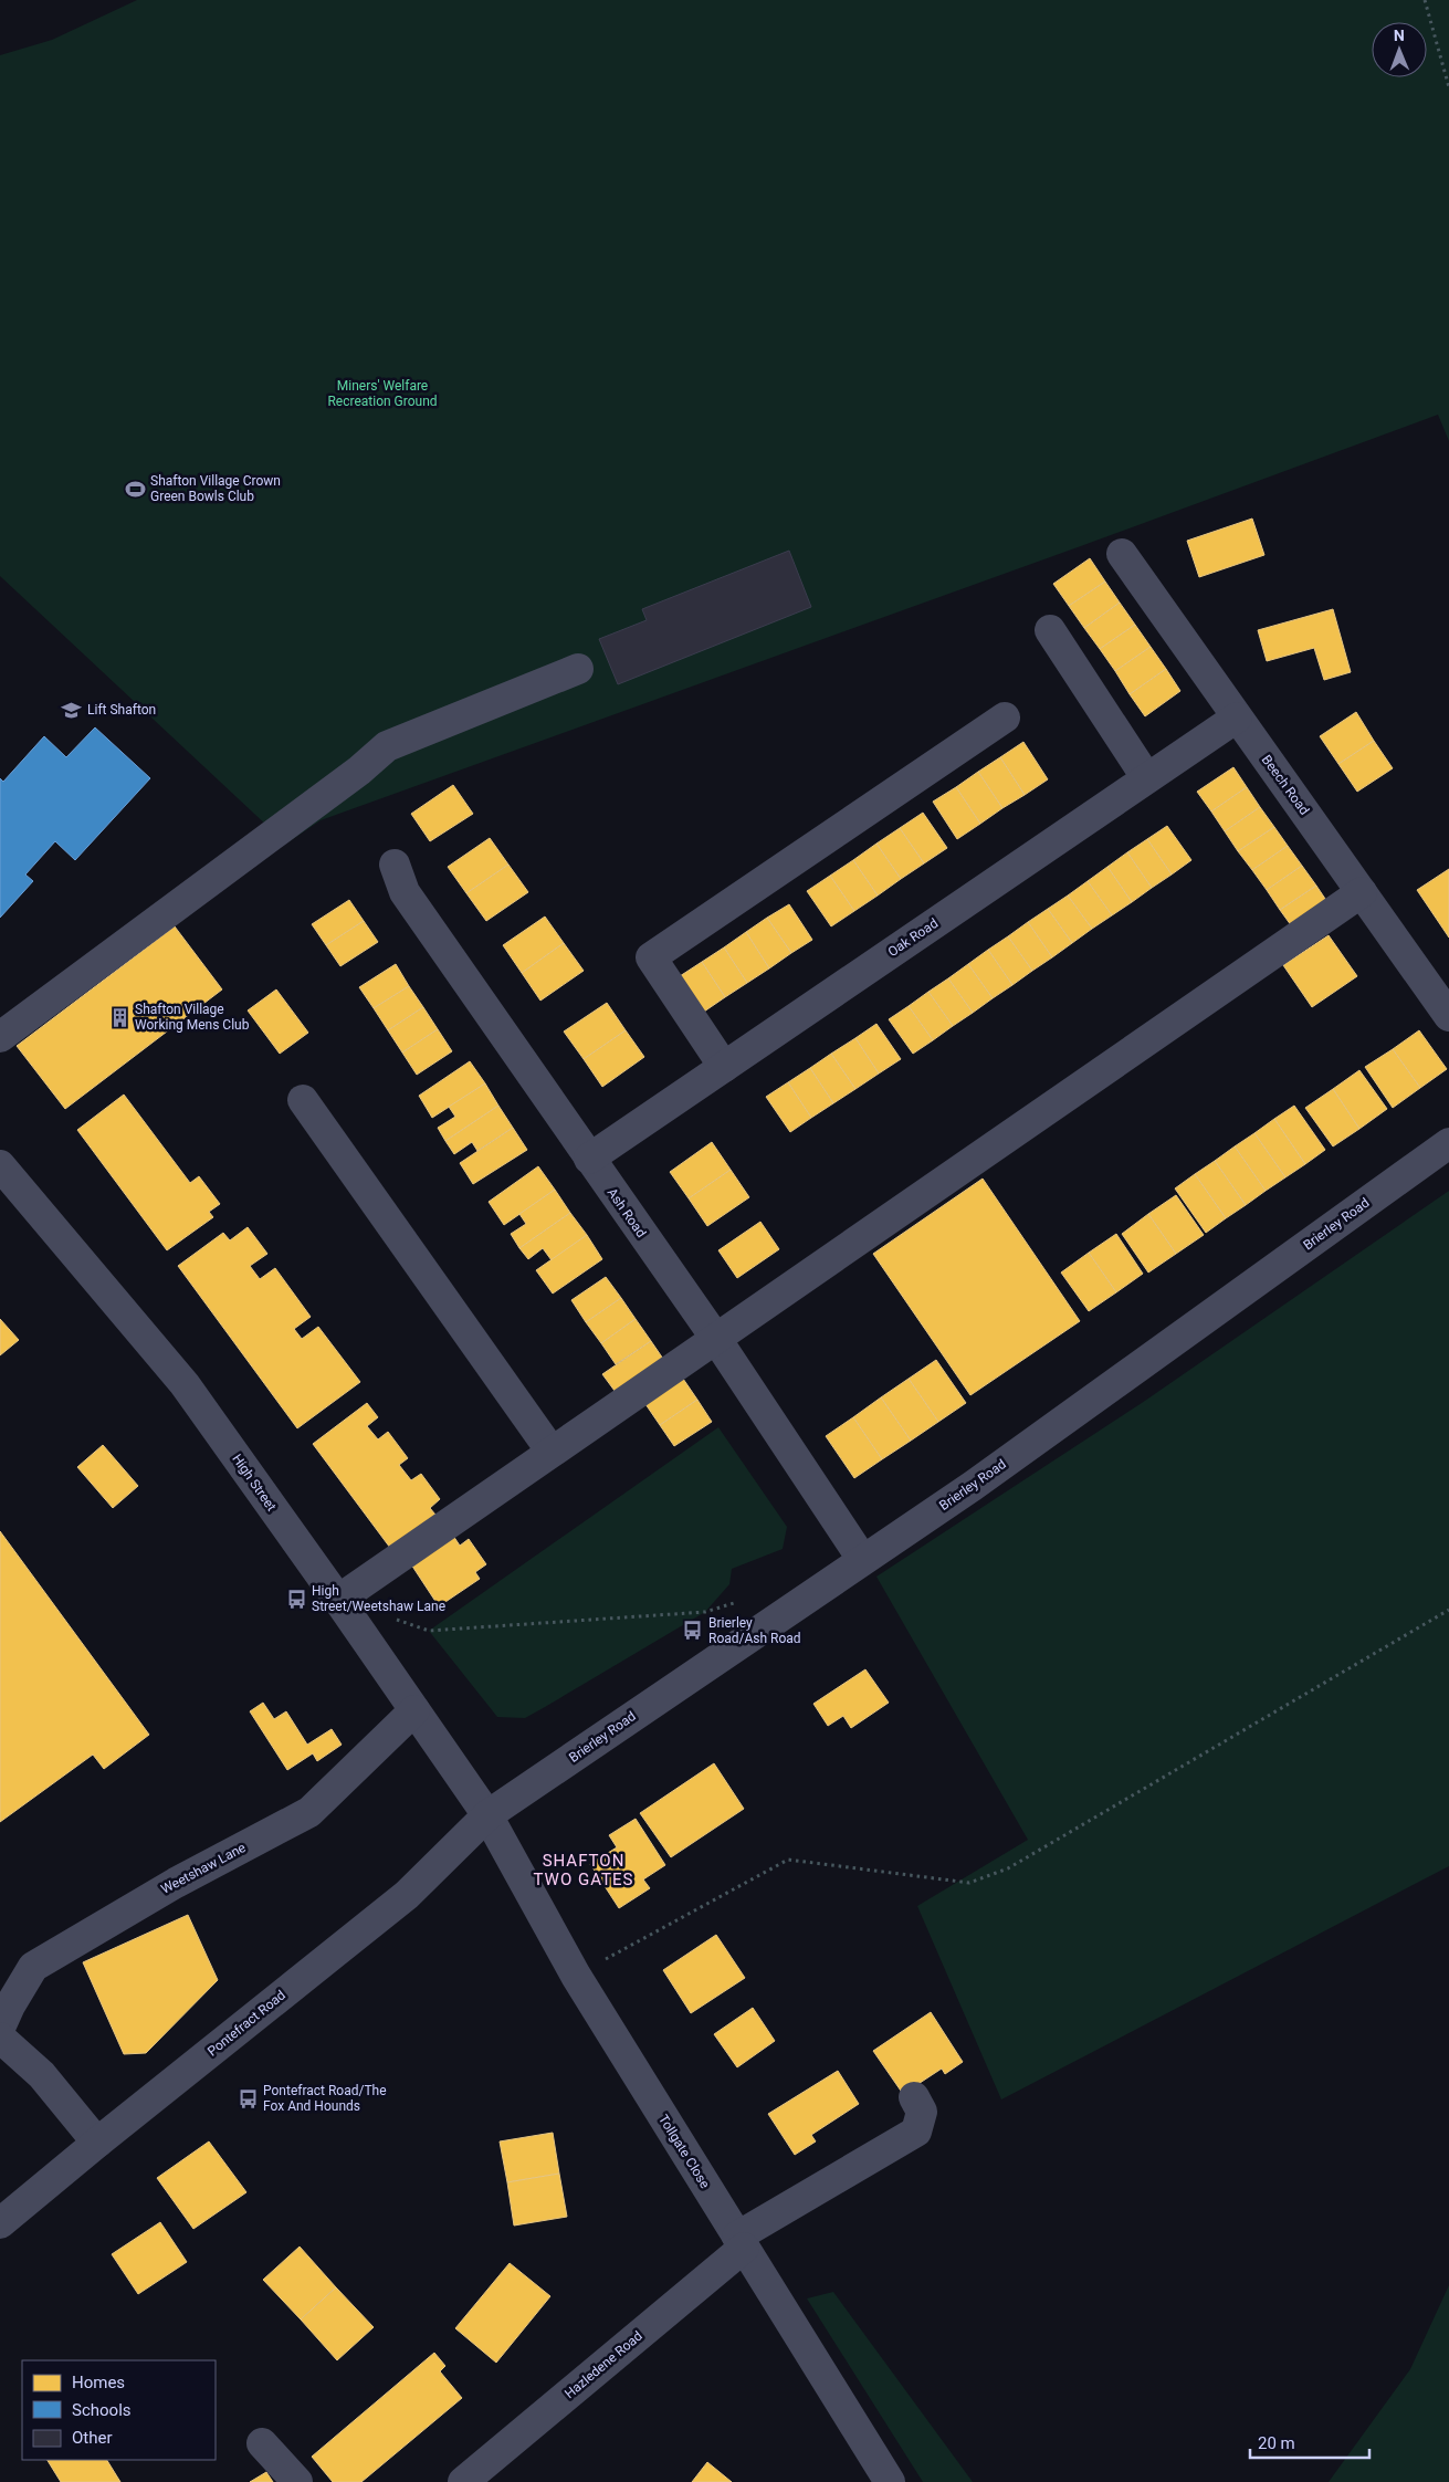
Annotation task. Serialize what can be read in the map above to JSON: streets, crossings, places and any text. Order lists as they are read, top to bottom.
{
  "streets": {
    "street": [
      "Beech Road",
      "Oak Road",
      "Ash Road",
      "Brierley Road",
      "High Street",
      "Weetshaw Lane",
      "Pontefract Road",
      "Tollgate Close",
      "Hazledene Road"
    ]
  },
  "crossings": [
    ["Beech Road", "Oak Road"],
    ["Oak Road", "Ash Road"],
    ["Ash Road", "Brierley Road"],
    ["Brierley Road", "High Street"],
    ["Brierley Road", "Pontefract Road"],
    ["Brierley Road", "Tollgate Close"],
    ["High Street", "Weetshaw Lane"],
    ["High Street", "Pontefract Road"],
    ["High Street", "Tollgate Close"],
    ["Pontefract Road", "Tollgate Close"],
    ["Tollgate Close", "Hazledene Road"]
  ],
  "districts": ["SHAFTON TWO GATES"],
  "parks": ["Miners' Welfare Recreation Ground"],
  "places": {
    "sports": ["Shafton Village Crown Green Bowls Club"],
    "school or university": ["Lift Shafton"],
    "building": ["Shafton Village Working Mens Club"],
    "bus stop": ["High Street/Weetshaw Lane", "Brierley Road/Ash Road", "Pontefract Road/The Fox And Hounds"]
  },
  "legend": ["Homes", "Schools", "Other"],
  "scale_bar": "20 m",
  "north": "top"
}
